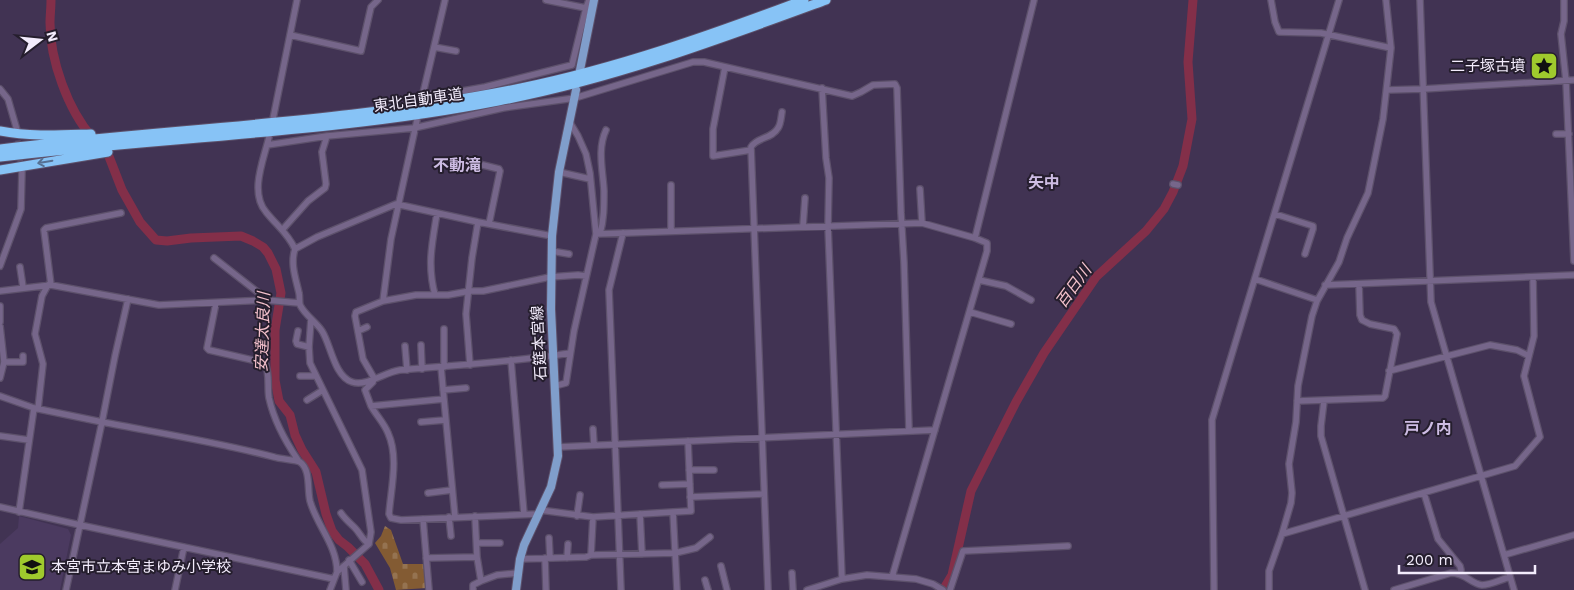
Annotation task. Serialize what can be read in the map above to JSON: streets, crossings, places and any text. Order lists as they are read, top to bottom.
{
  "streets": {
    "highway": ["東北自動車道"],
    "main road": ["石筵本宮線"]
  },
  "districts": ["不動滝", "矢中", "戸ノ内"],
  "water": ["百日川", "安達太良川"],
  "places": {
    "place": ["二子塚古墳"],
    "school or university": ["本宮市立本宮まゆみ小学校"]
  },
  "scale_bar": "200 m",
  "north": "right"
}
